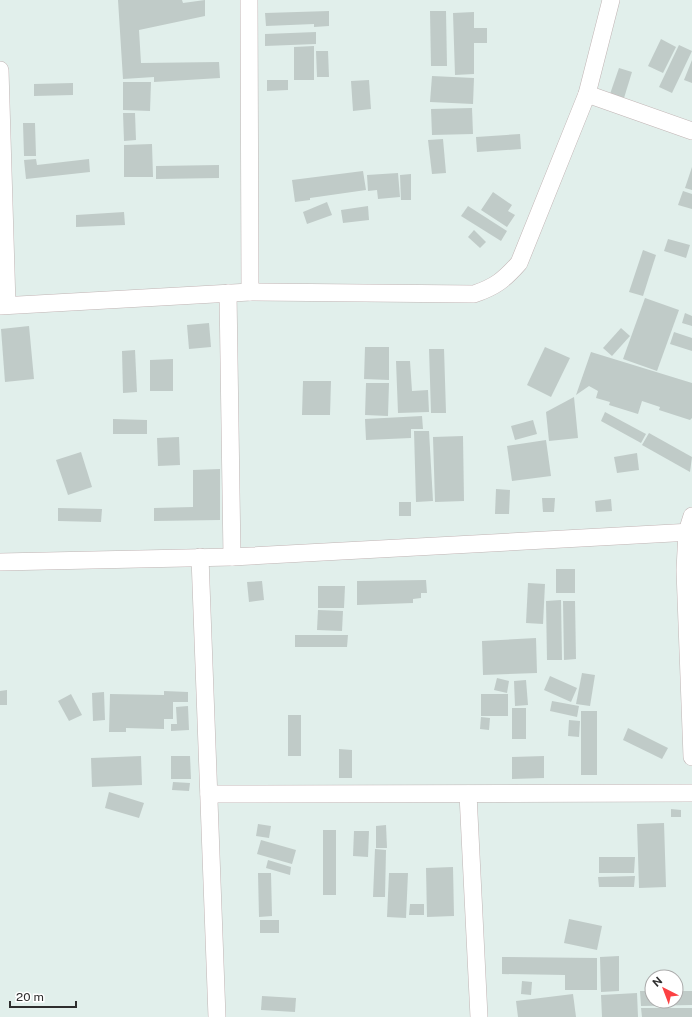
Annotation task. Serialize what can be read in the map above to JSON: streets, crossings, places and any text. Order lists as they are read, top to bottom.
{
  "scale_bar": "20 m",
  "north": "top left"
}
